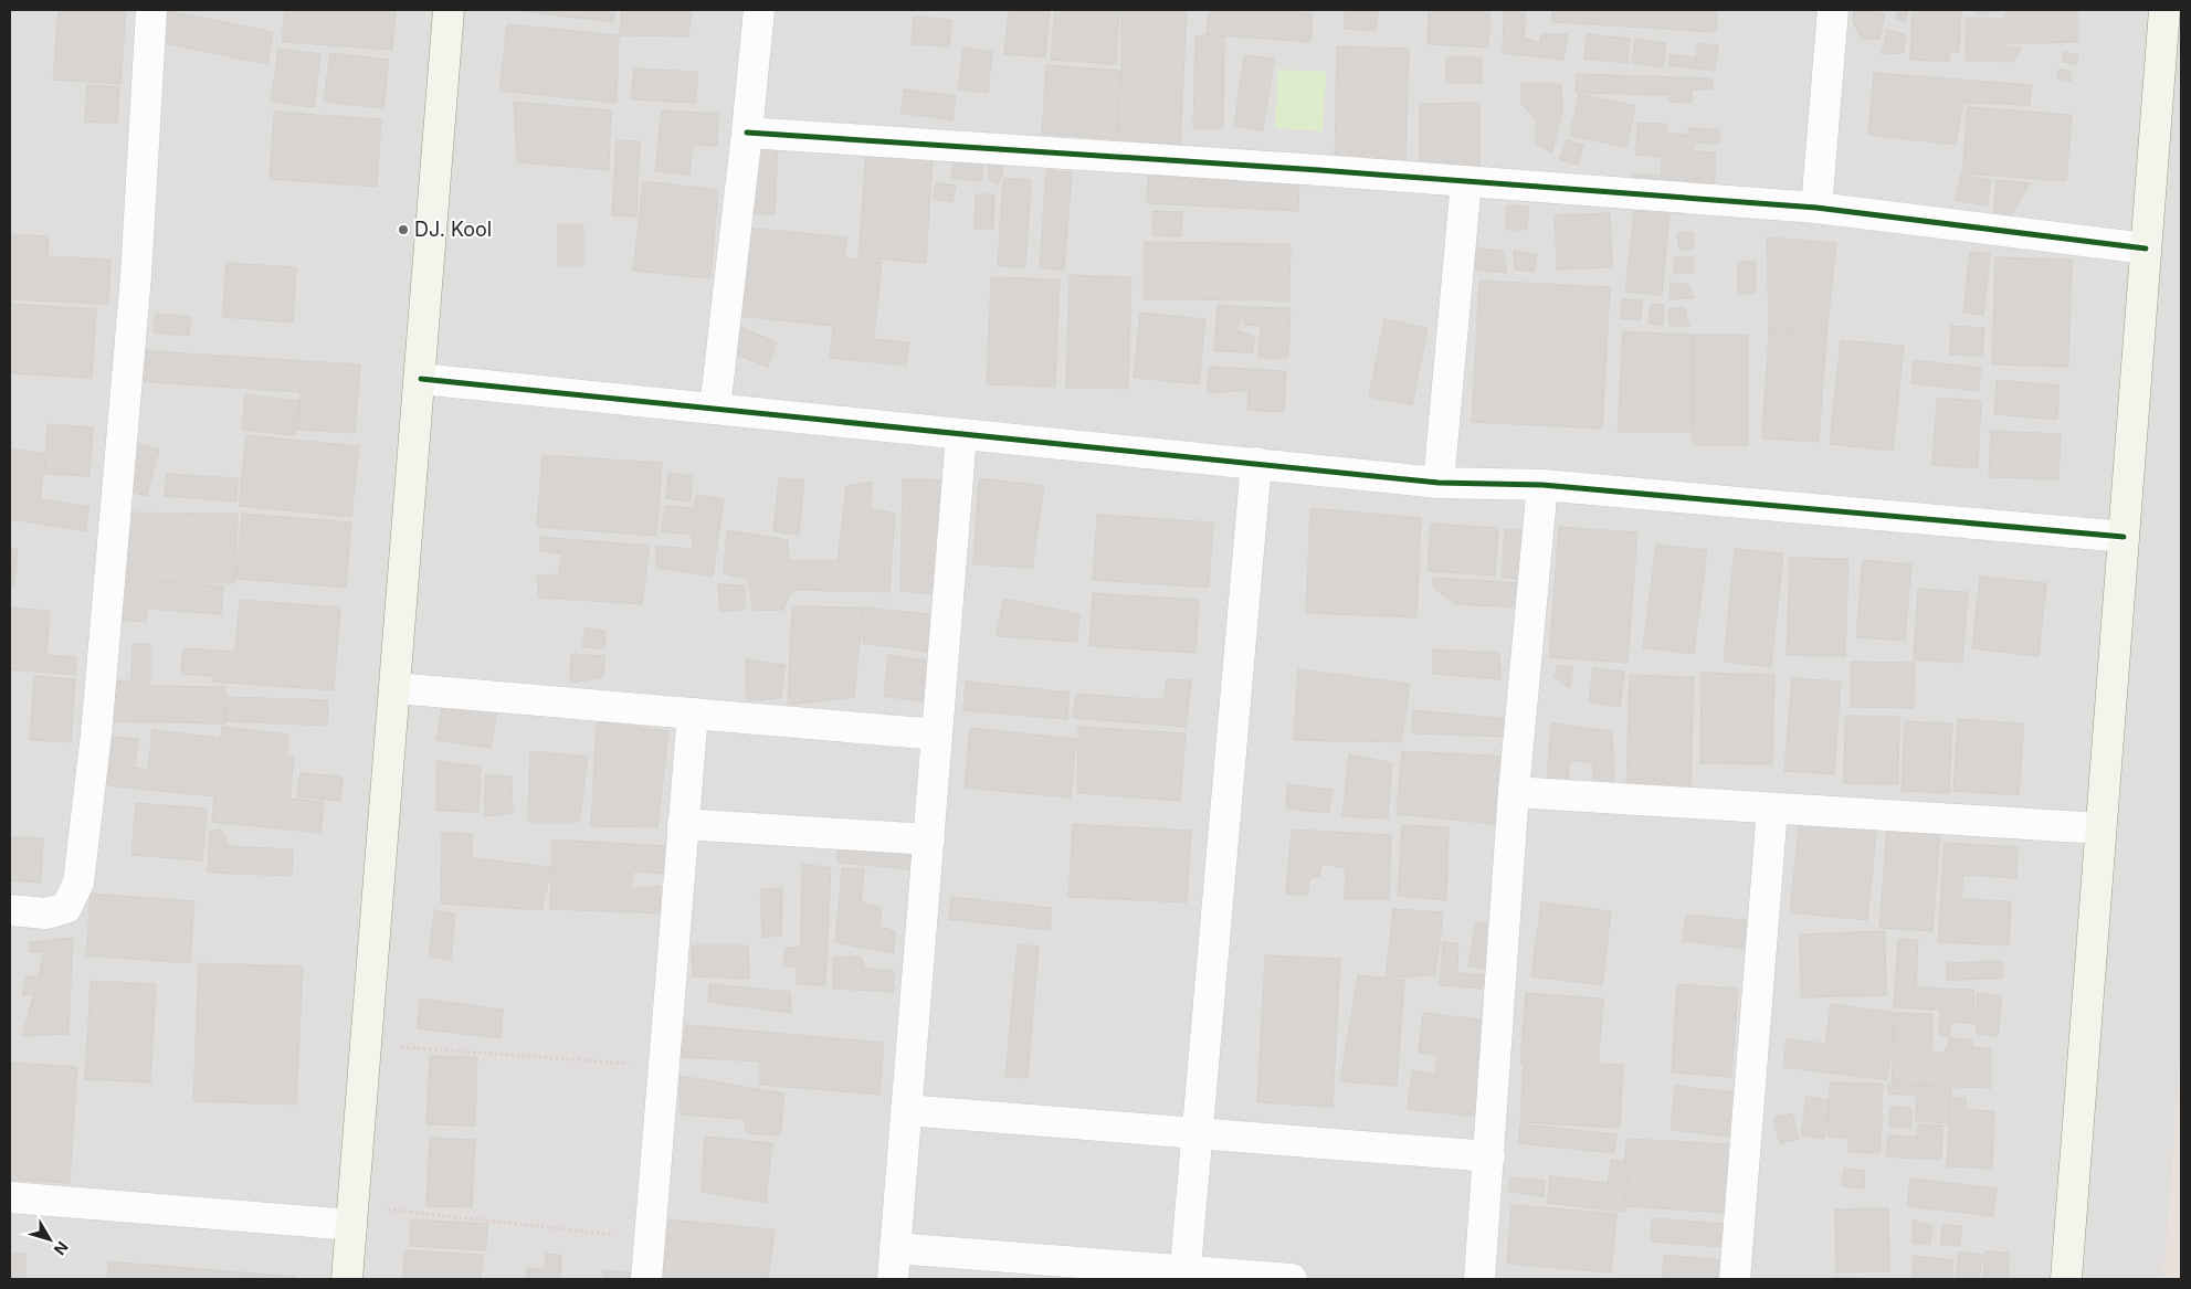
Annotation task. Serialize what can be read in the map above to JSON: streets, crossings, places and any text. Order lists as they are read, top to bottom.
{
  "places": ["DJ. Kool"],
  "north": "bottom right"
}
